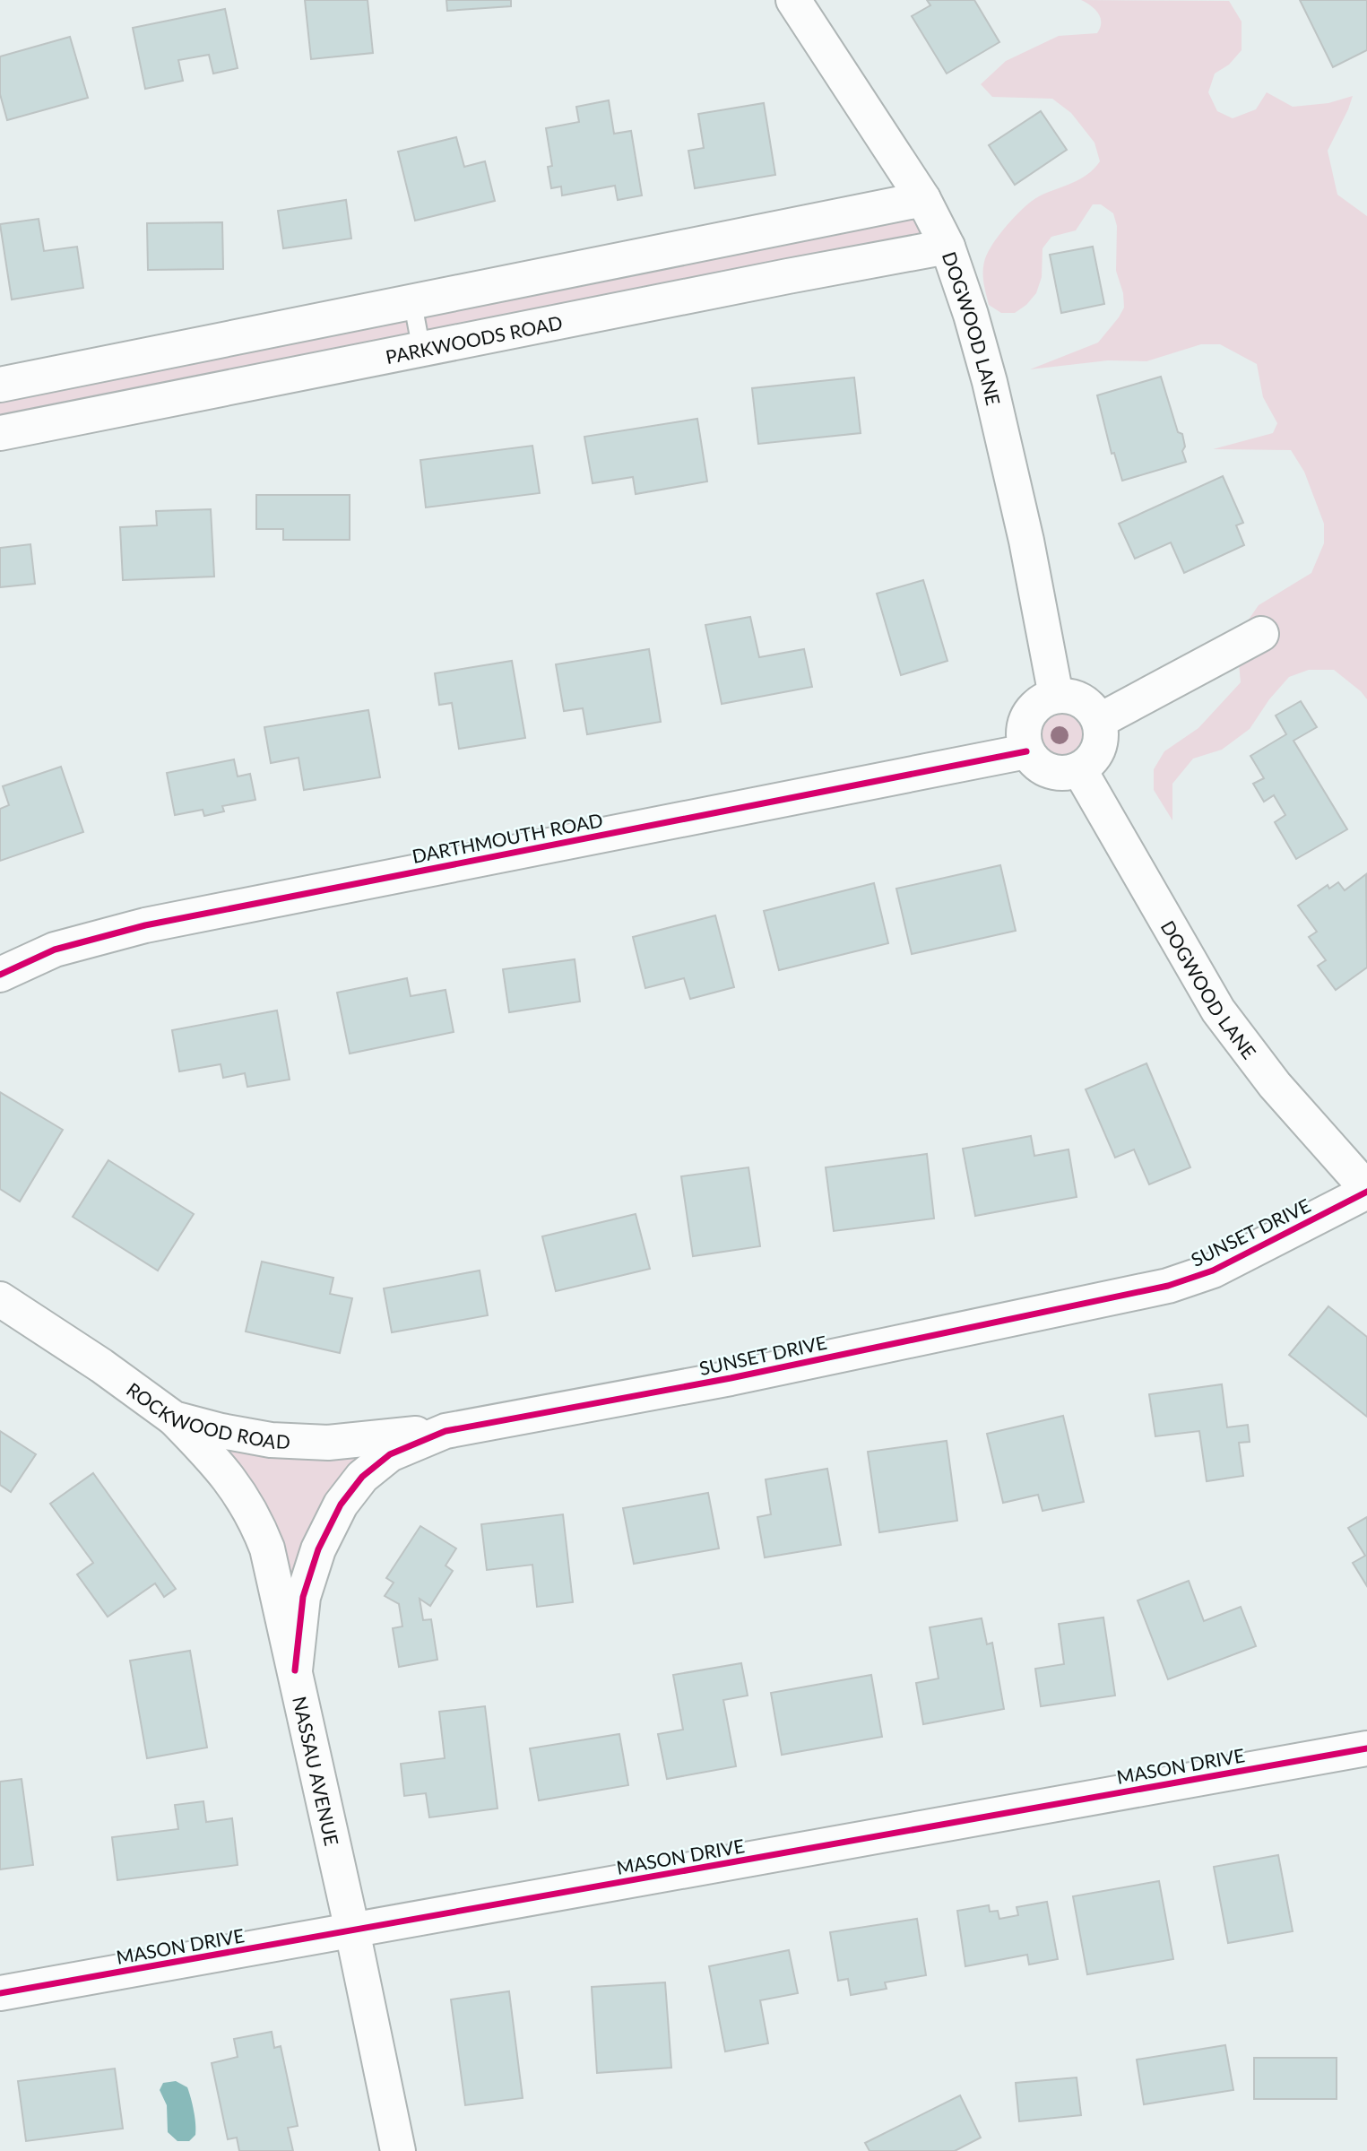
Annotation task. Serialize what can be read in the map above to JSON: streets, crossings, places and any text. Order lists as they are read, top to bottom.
{
  "streets": {
    "street": [
      "DOGWOOD LANE",
      "PARKWOODS ROAD",
      "DARTHMOUTH ROAD",
      "SUNSET DRIVE",
      "ROCKWOOD ROAD",
      "MASON DRIVE",
      "NASSAU AVENUE"
    ]
  },
  "crossings": [
    ["DOGWOOD LANE", "PARKWOODS ROAD"],
    ["DOGWOOD LANE", "DARTHMOUTH ROAD"],
    ["DOGWOOD LANE", "SUNSET DRIVE"],
    ["SUNSET DRIVE", "ROCKWOOD ROAD"],
    ["SUNSET DRIVE", "NASSAU AVENUE"],
    ["ROCKWOOD ROAD", "NASSAU AVENUE"],
    ["MASON DRIVE", "NASSAU AVENUE"]
  ]
}
